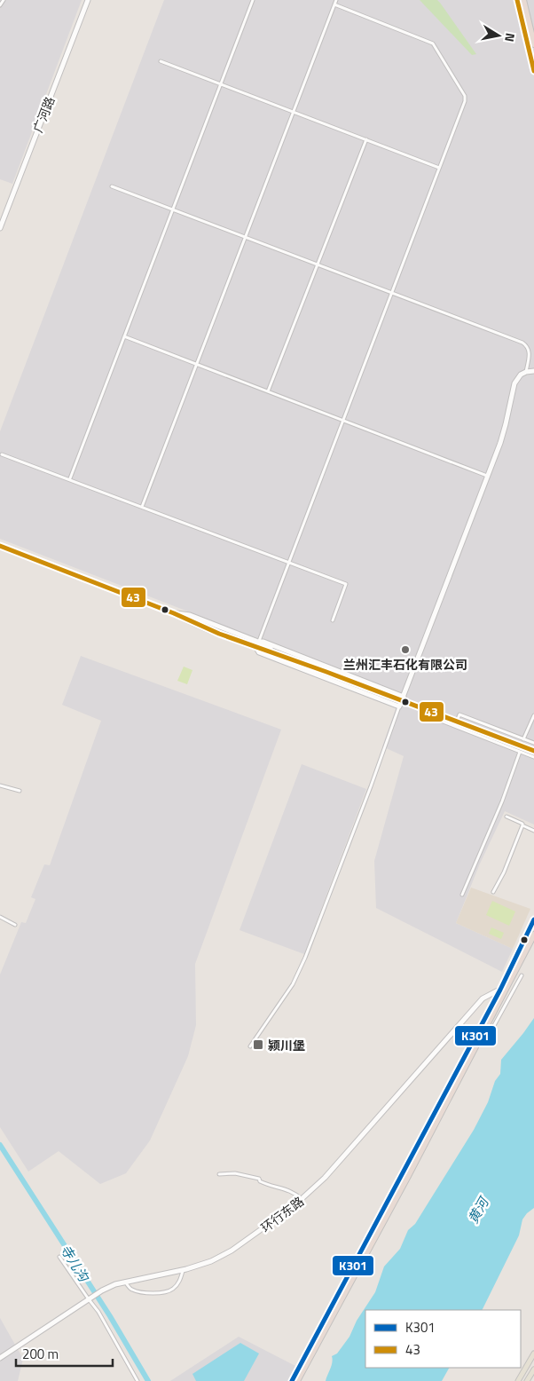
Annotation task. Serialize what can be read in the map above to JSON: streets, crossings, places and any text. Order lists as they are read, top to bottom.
{
  "streets": {
    "street": ["广河路", "环行东路"]
  },
  "water": ["黄河", "寺儿沟"],
  "places": {
    "other": ["兰州汇丰石化有限公司"],
    "transit": ["颍川堡"]
  },
  "lines": ["transit line 43", "transit line K301"],
  "legend": ["K301", "43"],
  "scale_bar": "200 m",
  "north": "right"
}
